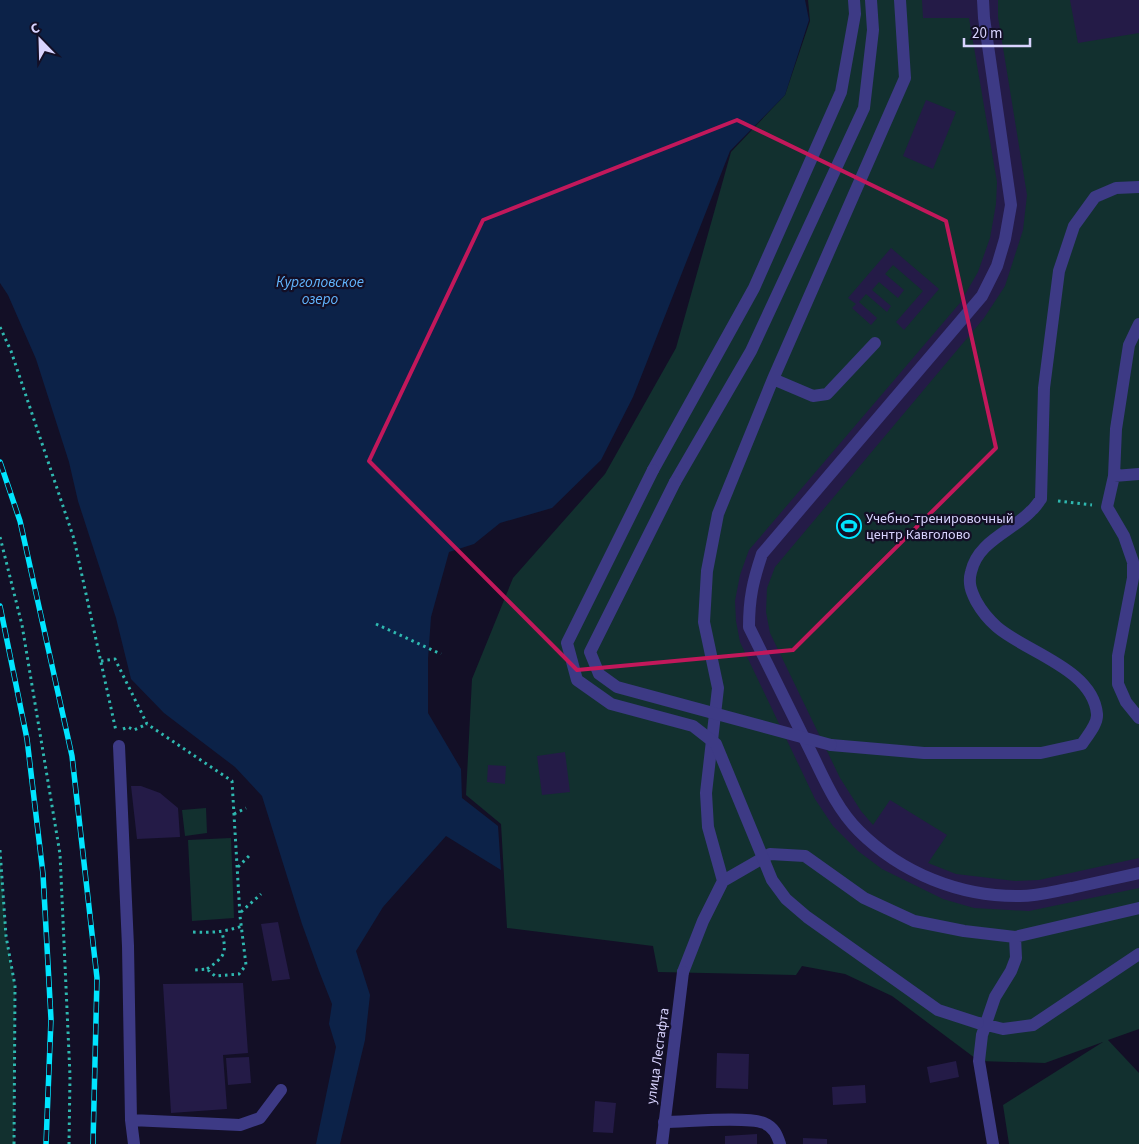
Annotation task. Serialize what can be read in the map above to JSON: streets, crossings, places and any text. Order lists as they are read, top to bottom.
{
  "streets": {
    "street": ["улица Лесгафта"]
  },
  "water": ["Курголовское озеро"],
  "places": {
    "sports": ["Учебно-тренировочный центр Кавголово"]
  },
  "scale_bar": "20 m",
  "north": "top left"
}
